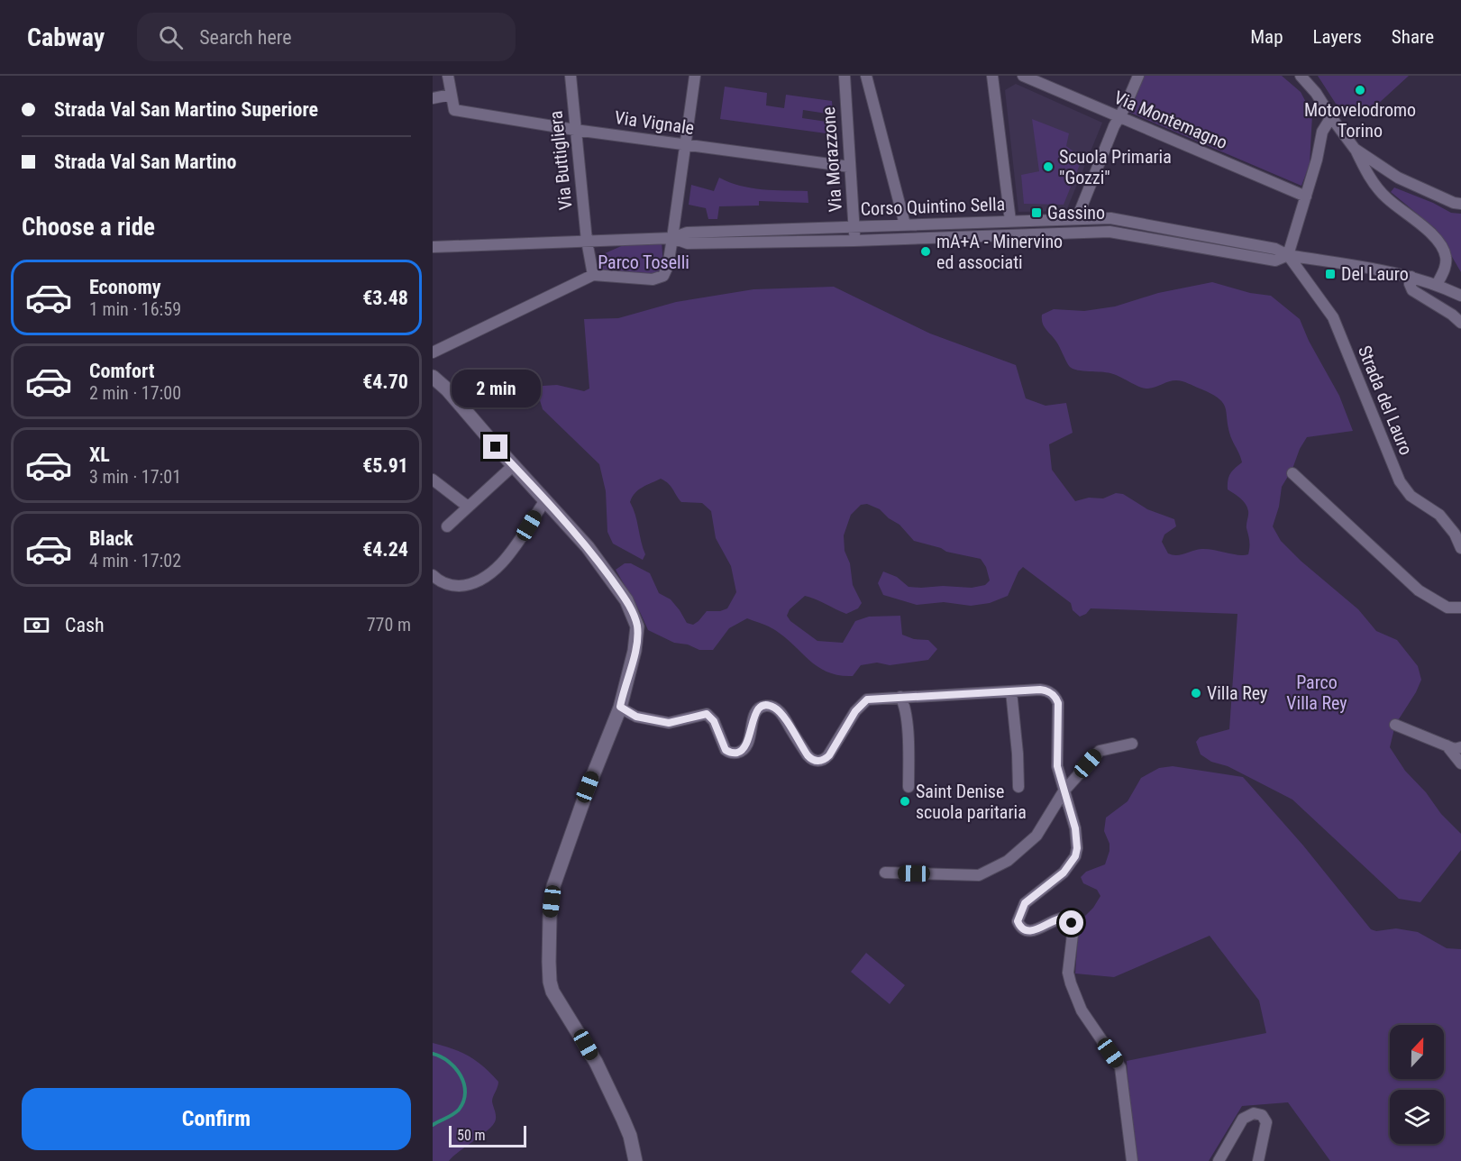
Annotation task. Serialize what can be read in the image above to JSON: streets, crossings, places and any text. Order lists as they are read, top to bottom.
{
  "streets": {
    "street": [
      "Via Montemagno",
      "Via Vignale",
      "Via Morazzone",
      "Via Buttigliera",
      "Corso Quintino Sella",
      "Strada del Lauro"
    ]
  },
  "crossings": [
    ["Via Vignale", "Via Morazzone"],
    ["Via Vignale", "Via Buttigliera"],
    ["Via Morazzone", "Corso Quintino Sella"],
    ["Via Buttigliera", "Corso Quintino Sella"],
    ["Corso Quintino Sella", "Strada del Lauro"]
  ],
  "parks": ["Parco Toselli", "Parco Villa Rey"],
  "places": {
    "other": [
      "Motovelodromo Torino",
      "Scuola Primaria \"Gozzi\"",
      "mA+A - Minervino ed associati",
      "Villa Rey",
      "Saint Denise scuola paritaria"
    ],
    "transit": ["Gassino", "Del Lauro"]
  },
  "scale_bar": "50 m",
  "north": "top",
  "page": {
    "header": "Cabway",
    "search": "Search here",
    "nav": ["Map", "Layers", "Share"],
    "banner": ["Strada Val San Martino Superiore", "Strada Val San Martino"],
    "heading": "Choose a ride",
    "list": [
      {
        "name": "Economy",
        "note": "1 min · 16:59",
        "value": "€3.48"
      },
      {
        "name": "Comfort",
        "note": "2 min · 17:00",
        "value": "€4.70"
      },
      {
        "name": "XL",
        "note": "3 min · 17:01",
        "value": "€5.91"
      },
      {
        "name": "Black",
        "note": "4 min · 17:02",
        "value": "€4.24"
      }
    ],
    "bubble": "2 min",
    "pay": ["Cash", "770 m"],
    "buttons": "Confirm",
    "scale": "50 m"
  }
}
